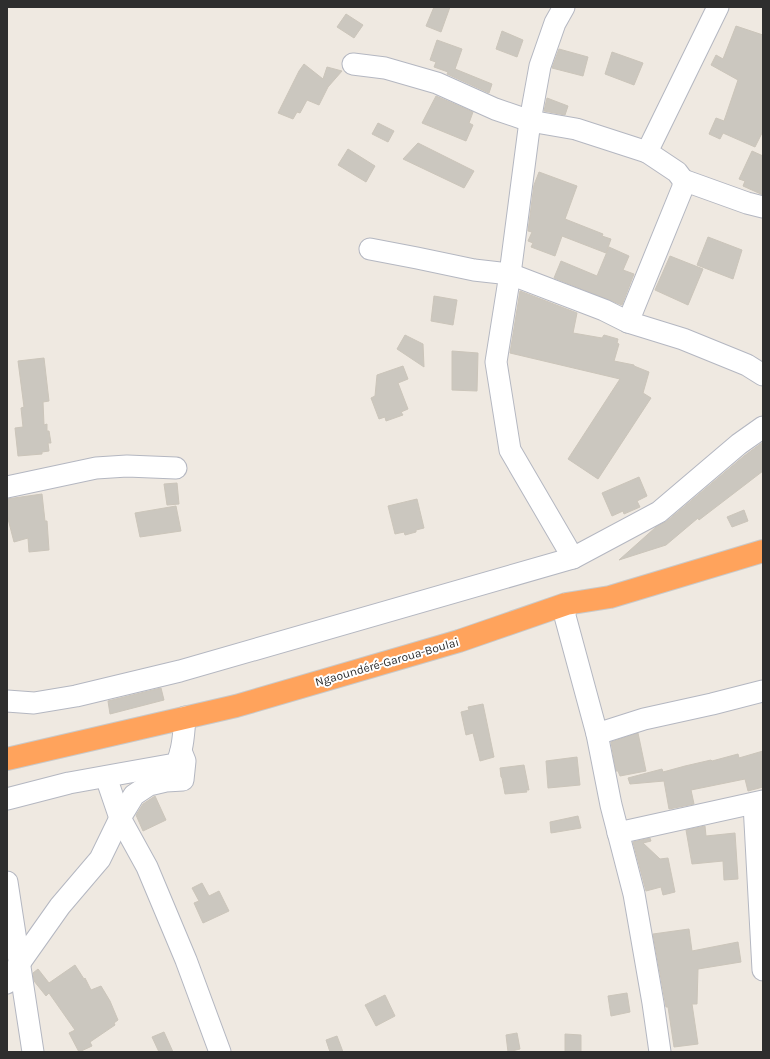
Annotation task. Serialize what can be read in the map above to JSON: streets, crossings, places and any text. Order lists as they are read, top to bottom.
{
  "streets": {
    "highway": ["Ngaoundéré-Garoua-Boulai"]
  }
}
